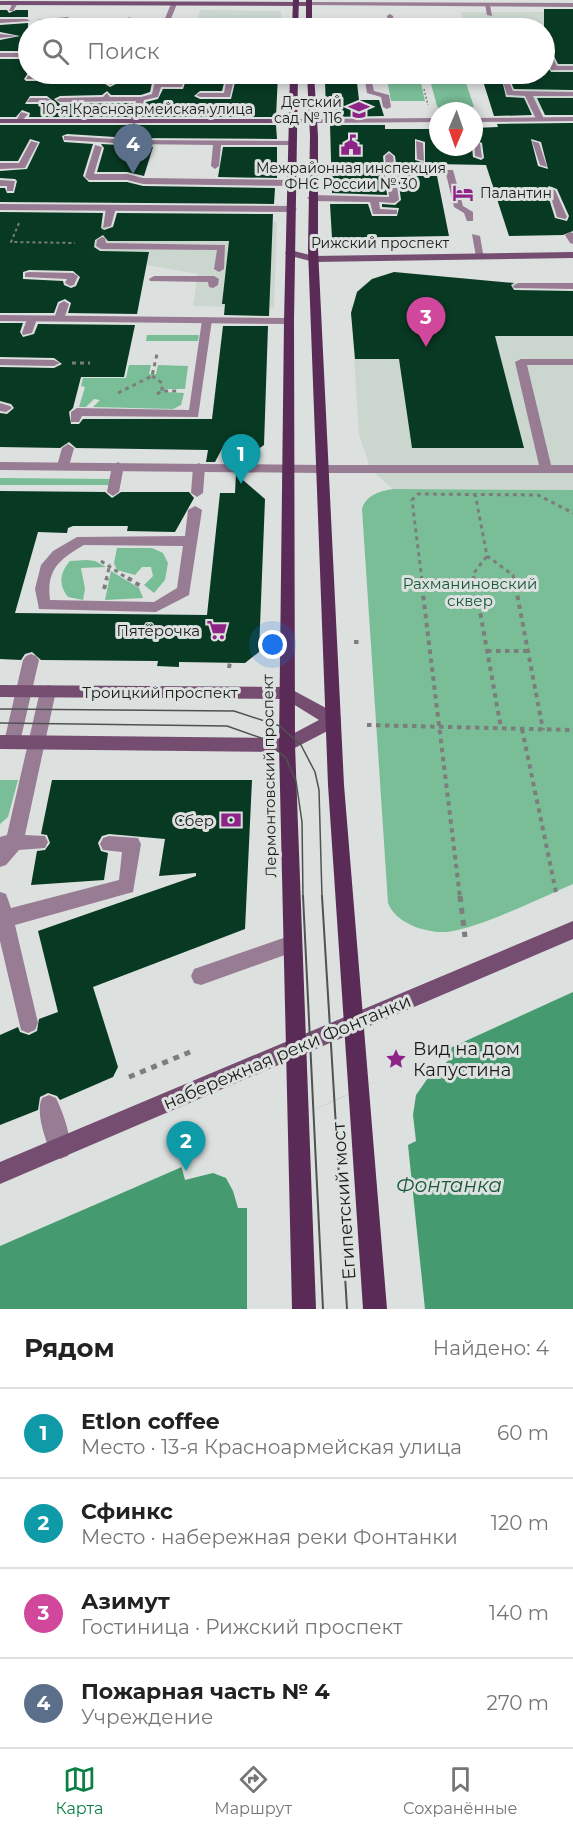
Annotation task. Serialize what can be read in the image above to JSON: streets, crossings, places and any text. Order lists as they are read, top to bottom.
{
  "streets": {
    "main road": ["Лермонтовский проспект", "Египетский мост"],
    "street": [
      "10-я Красноармейская улица",
      "Рижский проспект",
      "Троицкий проспект",
      "набережная реки Фонтанки"
    ]
  },
  "crossings": [
    ["10-я Красноармейская улица", "Лермонтовский проспект"],
    ["Рижский проспект", "Лермонтовский проспект"],
    ["Троицкий проспект", "Лермонтовский проспект"],
    ["Лермонтовский проспект", "набережная реки Фонтанки"],
    ["набережная реки Фонтанки", "Египетский мост"]
  ],
  "water": ["Фонтанка"],
  "parks": ["Рахманиновский сквер"],
  "places": {
    "school or university": ["Детский сад № 116"],
    "public building": ["Межрайонная инспекция ФНС России № 30"],
    "hotel": ["Палантин"],
    "supermarket": ["Пятёрочка"],
    "bank": ["Сбер"],
    "place": ["Вид на дом Капустина"]
  },
  "north": "bottom",
  "page": {
    "search": "Поиск",
    "pins": [
      "4",
      "3",
      "1",
      "2"
    ],
    "heading": ["Рядом", "Найдено: 4"],
    "list": [
      {
        "mark": "1",
        "name": "Etlon coffee",
        "note": "Место · 13-я Красноармейская улица",
        "value": "60 m"
      },
      {
        "mark": "2",
        "name": "Сфинкс",
        "note": "Место · набережная реки Фонтанки",
        "value": "120 m"
      },
      {
        "mark": "3",
        "name": "Азимут",
        "note": "Гостиница · Рижский проспект",
        "value": "140 m"
      },
      {
        "mark": "4",
        "name": "Пожарная часть № 4",
        "note": "Учреждение",
        "value": "270 m"
      }
    ],
    "nav": ["Карта", "Маршрут", "Сохранённые"]
  }
}
